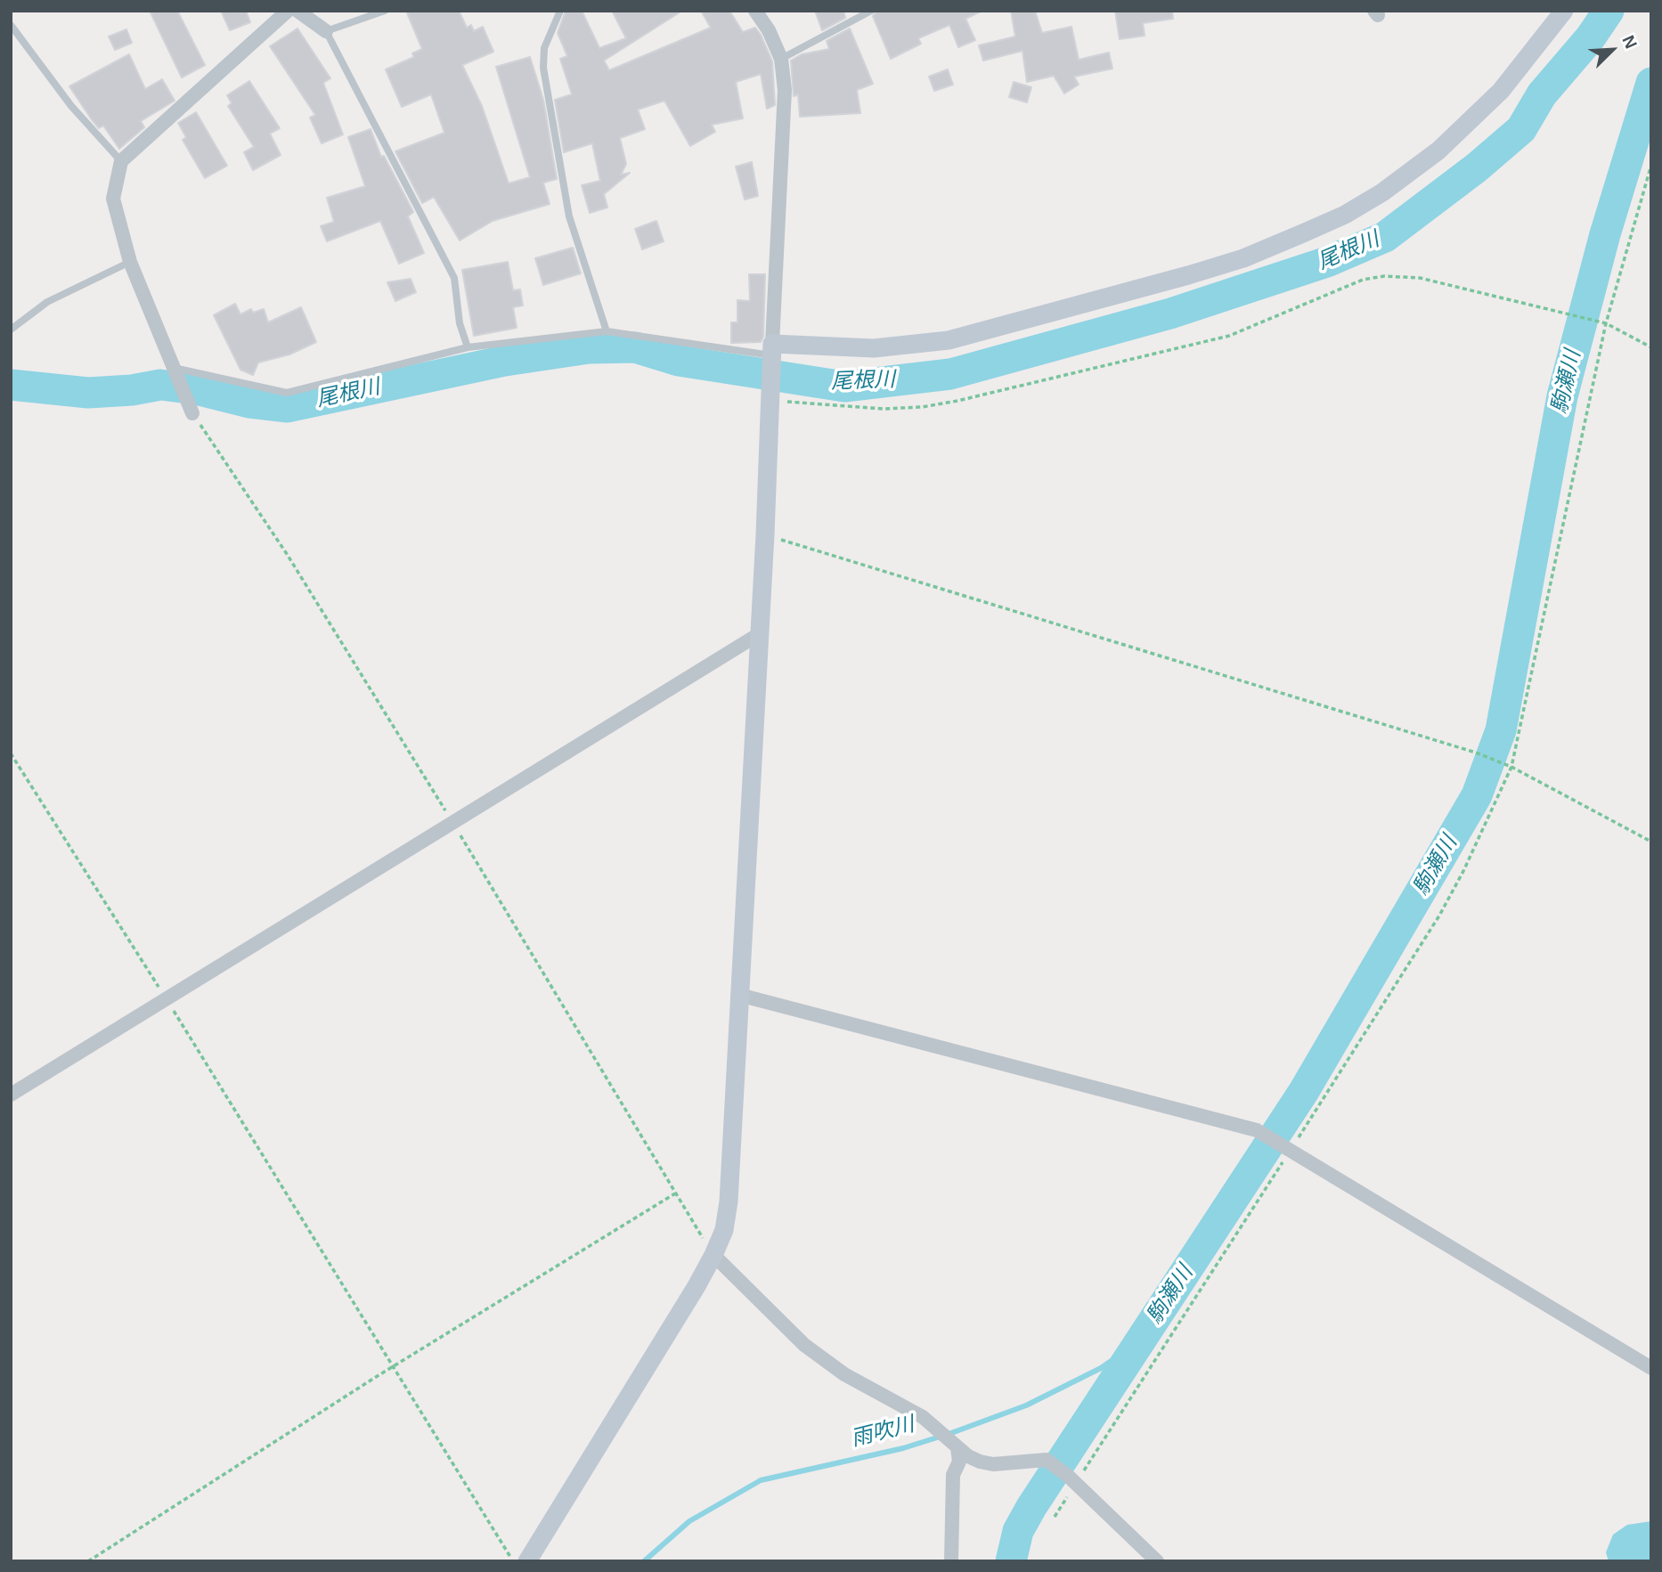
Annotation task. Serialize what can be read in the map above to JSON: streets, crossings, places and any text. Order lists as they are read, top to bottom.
{
  "water": ["尾根川", "駒瀬川", "雨吹川"],
  "north": "top right"
}
